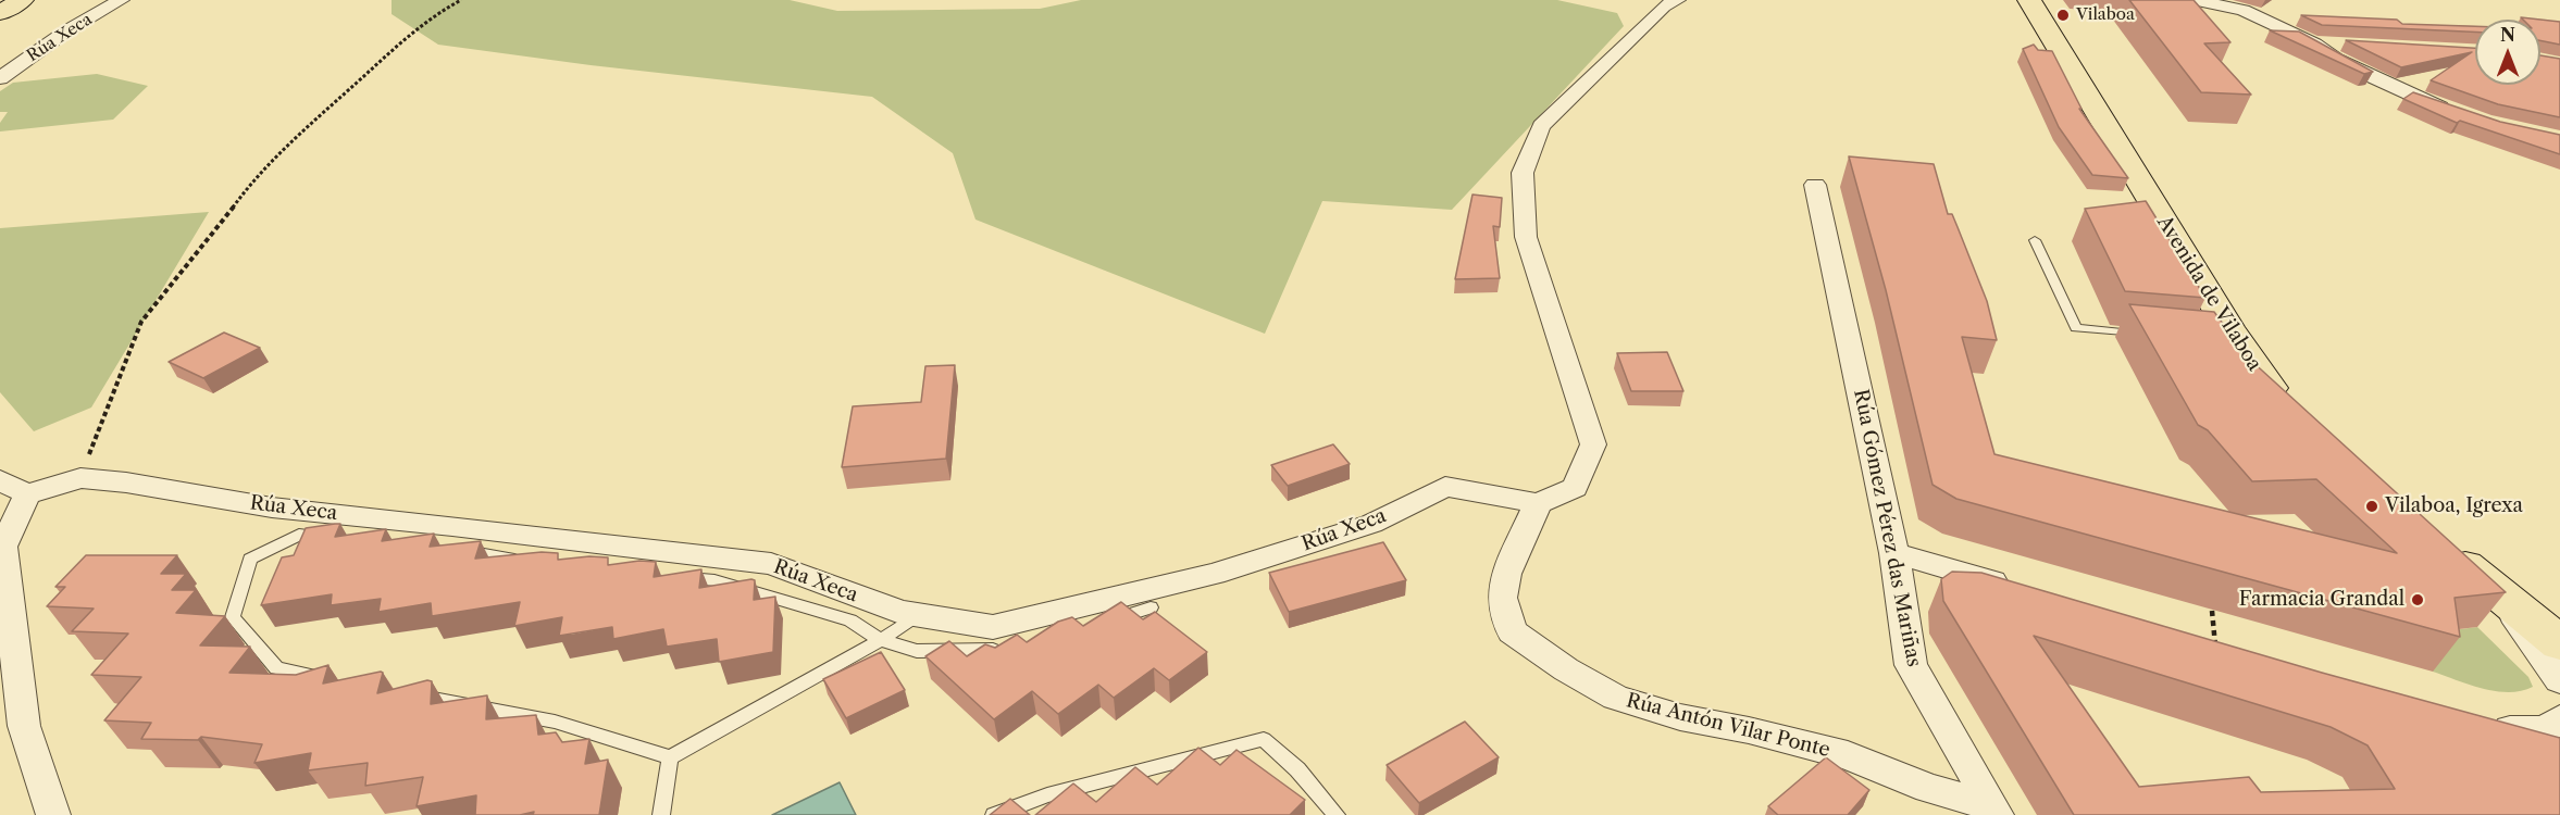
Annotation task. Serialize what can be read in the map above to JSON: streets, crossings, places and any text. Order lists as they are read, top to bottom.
{
  "streets": {
    "highway": ["Avenida de Vilaboa"],
    "street": ["Rúa Xeca", "Rúa Gómez Pérez das Mariñas", "Rúa Antón Vilar Ponte"]
  },
  "crossings": [
    ["Rúa Xeca", "Rúa Antón Vilar Ponte"],
    ["Rúa Gómez Pérez das Mariñas", "Rúa Antón Vilar Ponte"]
  ],
  "places": ["Vilaboa", "Vilaboa, Igrexa", "Farmacia Grandal"],
  "north": "top"
}
